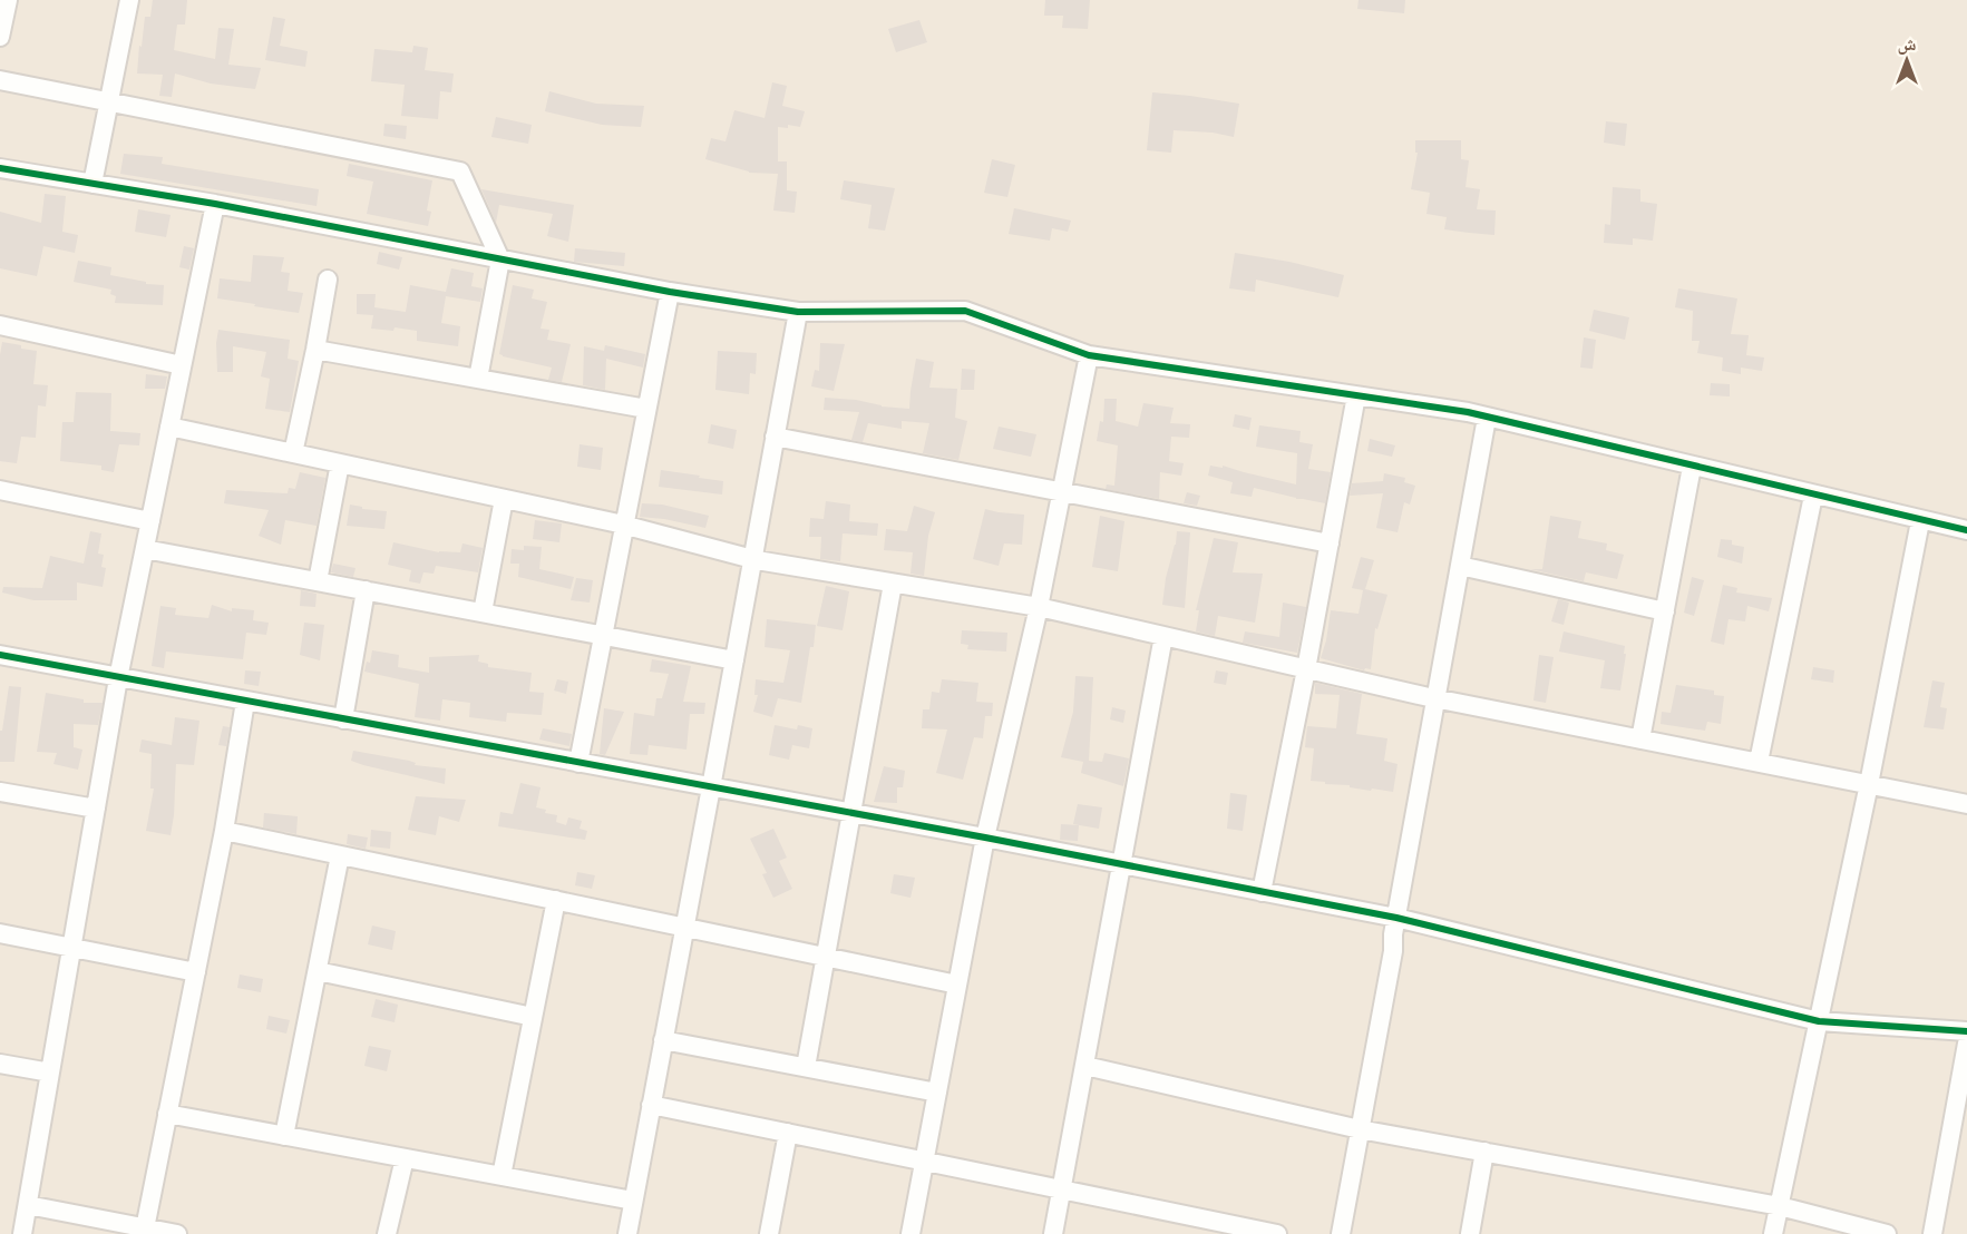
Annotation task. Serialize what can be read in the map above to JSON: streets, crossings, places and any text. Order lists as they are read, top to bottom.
{
  "north": "top"
}
